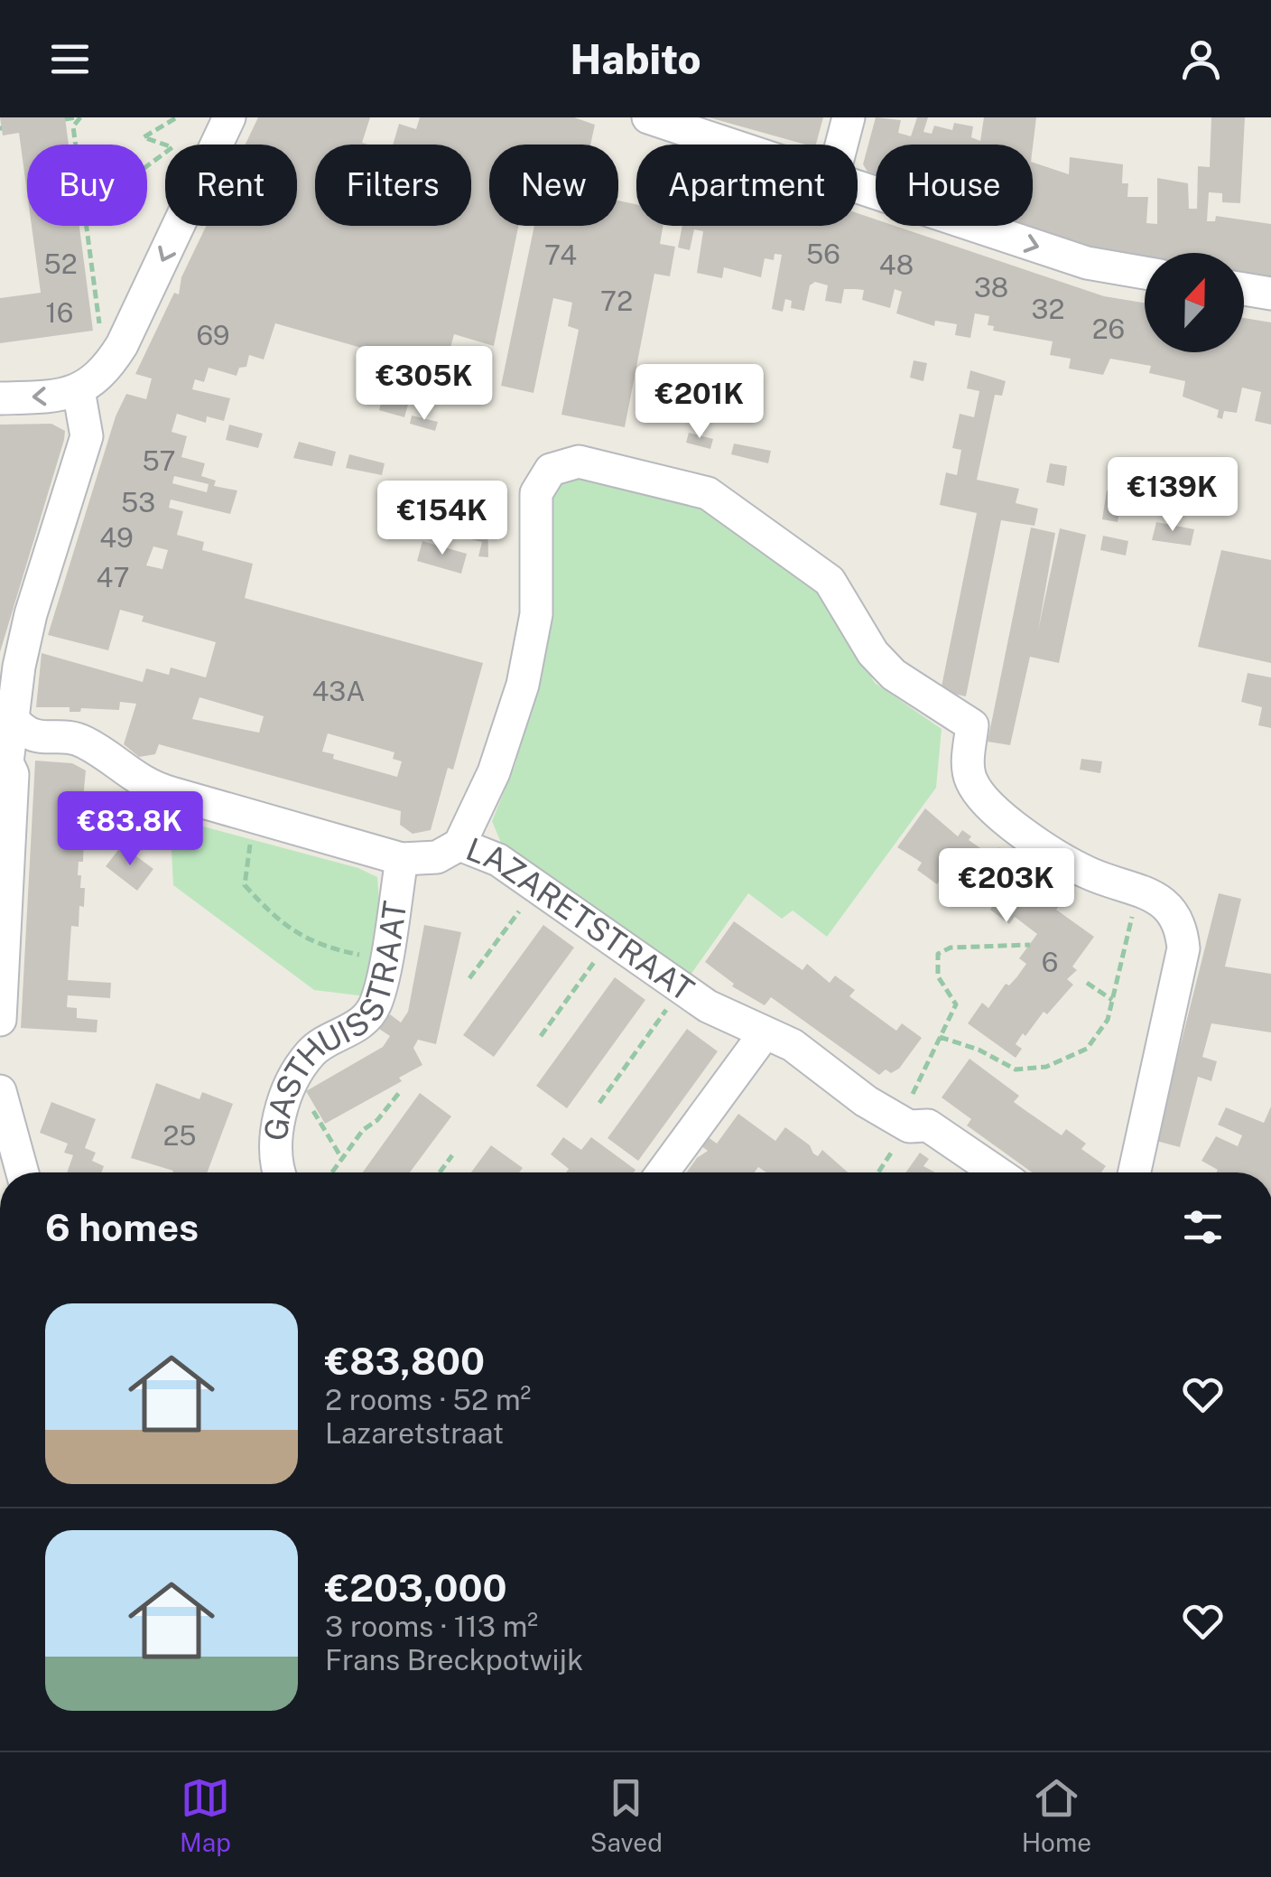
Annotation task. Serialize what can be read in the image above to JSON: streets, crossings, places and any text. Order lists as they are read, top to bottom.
{
  "streets": {
    "street": ["LAZARETSTRAAT", "GASTHUISSTRAAT"]
  },
  "crossings": [
    ["LAZARETSTRAAT", "GASTHUISSTRAAT"]
  ],
  "house_numbers": [
    "56",
    "74",
    "52",
    "48",
    "38",
    "72",
    "32",
    "16",
    "26",
    "69",
    "57",
    "53",
    "49",
    "47",
    "43A",
    "6",
    "25"
  ],
  "north": "top",
  "page": {
    "header": "Habito",
    "chip": [
      "Buy",
      "Rent",
      "Filters",
      "New",
      "Apartment",
      "House"
    ],
    "price": [
      "€305K",
      "€201K",
      "€139K",
      "€154K",
      "€83.8K",
      "€203K"
    ],
    "heading": "6 homes",
    "list": [
      {
        "name": "€83,800",
        "note": "2 rooms · 52 m² · Lazaretstraat"
      },
      {
        "name": "€203,000",
        "note": "3 rooms · 113 m² · Frans Breckpotwijk"
      }
    ],
    "tabs": ["Map", "Saved", "Home"]
  }
}
